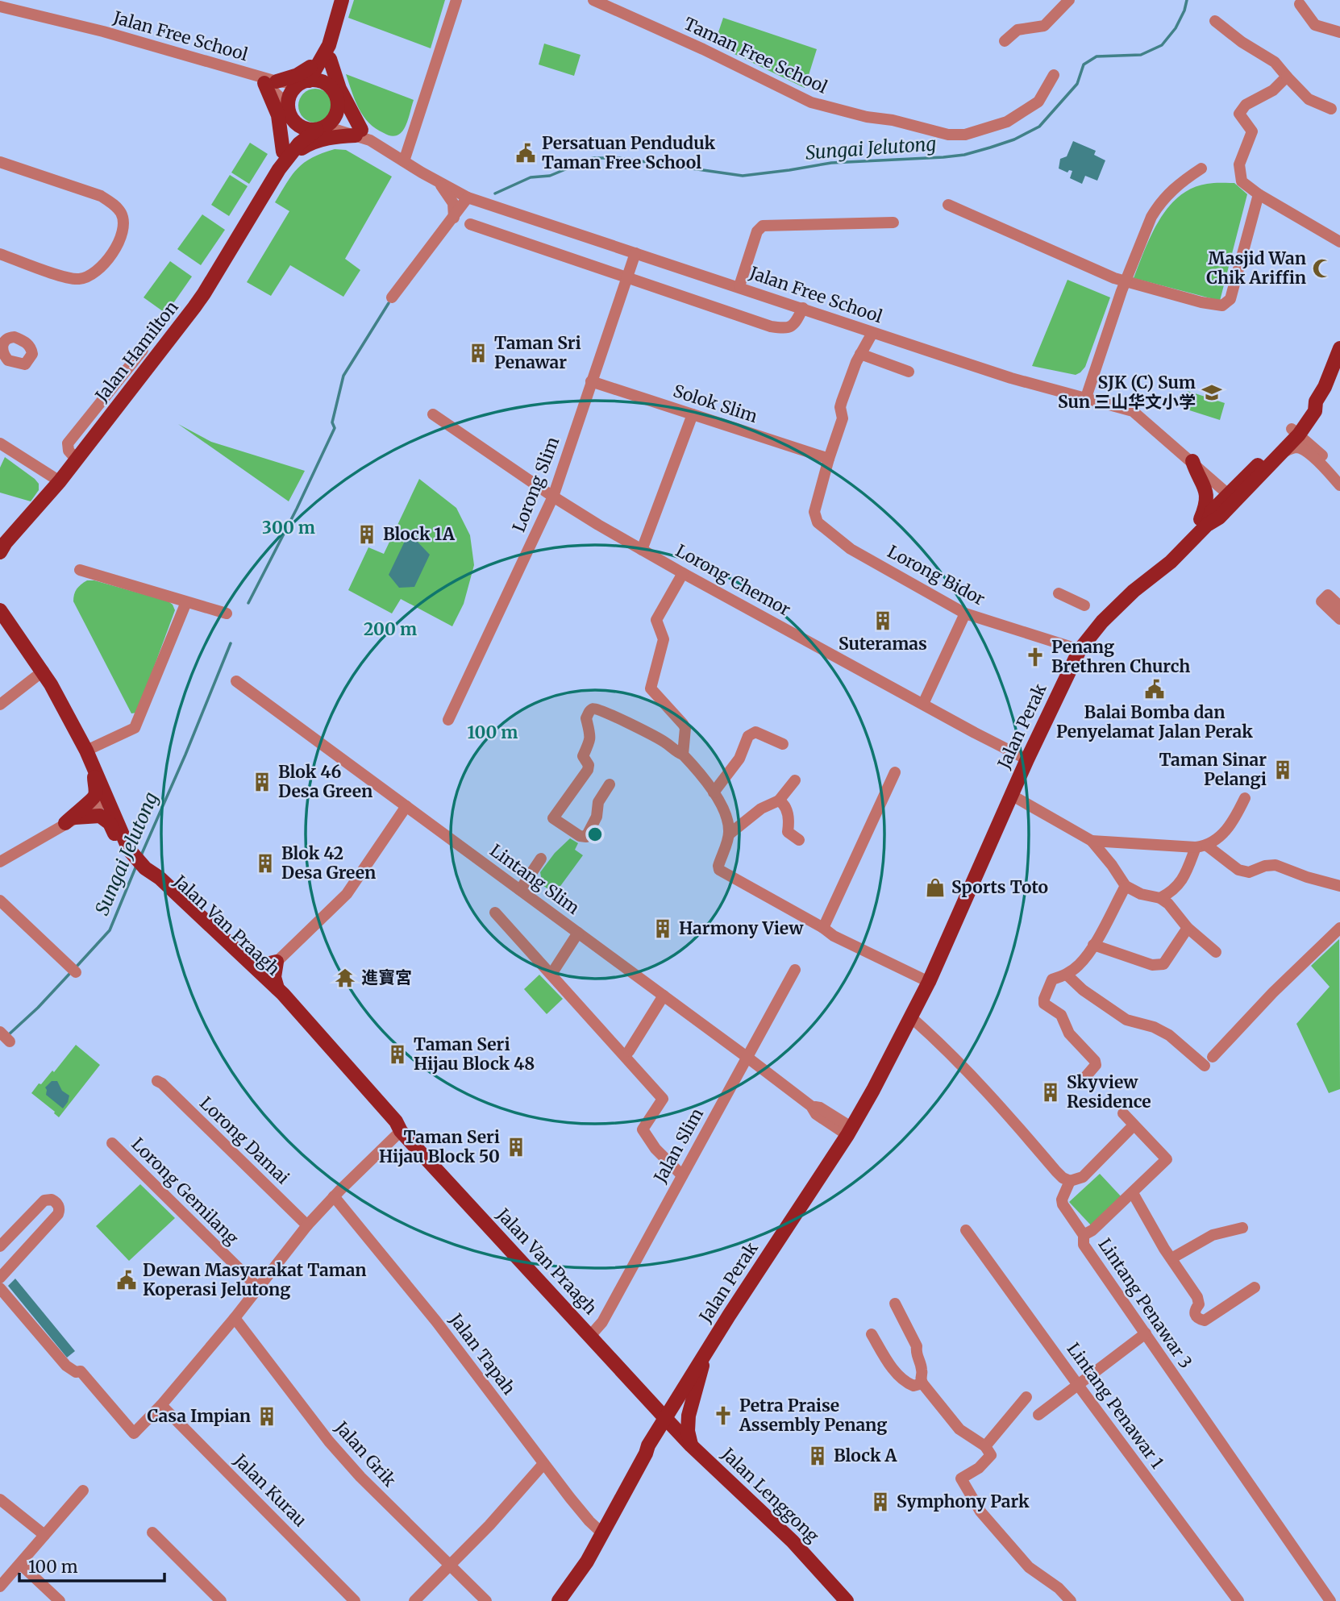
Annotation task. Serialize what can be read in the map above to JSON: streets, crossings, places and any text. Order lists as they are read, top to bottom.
{
  "streets": {
    "main road": [
      "Jalan Hamilton",
      "Jalan Perak",
      "Jalan Van Praagh",
      "Jalan Lenggong"
    ],
    "street": [
      "Jalan Free School",
      "Taman Free School",
      "Solok Slim",
      "Lorong Slim",
      "Lorong Bidor",
      "Lorong Chemor",
      "Lintang Slim",
      "Lorong Damai",
      "Jalan Slim",
      "Lorong Gemilang",
      "Lintang Penawar 3",
      "Jalan Tapah",
      "Lintang Penawar 1",
      "Jalan Grik",
      "Jalan Kurau"
    ]
  },
  "crossings": [
    ["Jalan Free School", "Jalan Hamilton"],
    ["Jalan Free School", "Lorong Slim"],
    ["Jalan Free School", "Jalan Perak"],
    ["Solok Slim", "Lorong Slim"],
    ["Solok Slim", "Lorong Bidor"],
    ["Lorong Slim", "Lorong Chemor"],
    ["Lorong Bidor", "Jalan Perak"],
    ["Lorong Chemor", "Jalan Perak"],
    ["Jalan Perak", "Lintang Slim"],
    ["Jalan Perak", "Jalan Van Praagh"],
    ["Jalan Perak", "Jalan Tapah"],
    ["Jalan Perak", "Jalan Lenggong"],
    ["Lintang Slim", "Jalan Slim"],
    ["Jalan Van Praagh", "Jalan Slim"],
    ["Jalan Van Praagh", "Jalan Lenggong"]
  ],
  "water": ["Sungai Jelutong"],
  "places": {
    "public building": ["Persatuan Penduduk Taman Free School", "Balai Bomba dan Penyelamat Jalan Perak", "Dewan Masyarakat Taman Koperasi Jelutong"],
    "mosque": ["Masjid Wan Chik Ariffin"],
    "building": [
      "Taman Sri Penawar",
      "Block 1A",
      "Suteramas",
      "Taman Sinar Pelangi",
      "Blok 46 Desa Green",
      "Blok 42 Desa Green",
      "Harmony View",
      "Taman Seri Hijau Block 48",
      "Skyview Residence",
      "Taman Seri Hijau Block 50",
      "Casa Impian",
      "Block A",
      "Symphony Park"
    ],
    "school or university": ["SJK (C) Sum Sun 三山华文小学"],
    "church": ["Penang Brethren Church", "Petra Praise Assembly Penang"],
    "shop": ["Sports Toto"],
    "temple": ["進寶宮"]
  },
  "scale_bar": "100 m",
  "rings": ["300 m", "200 m", "100 m"]
}
